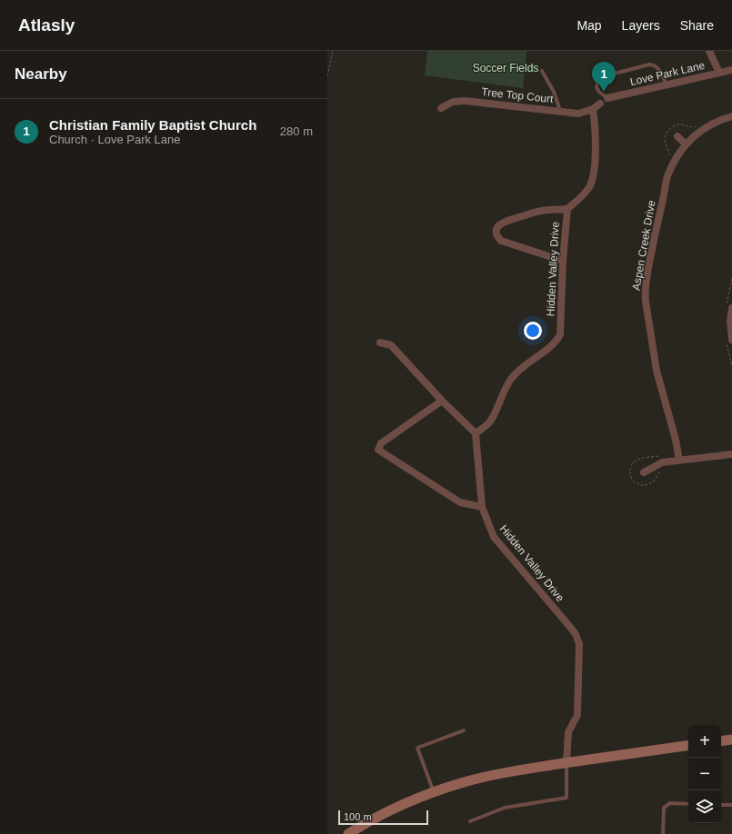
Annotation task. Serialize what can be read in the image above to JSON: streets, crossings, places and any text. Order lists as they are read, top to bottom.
{
  "streets": {
    "street": [
      "Love Park Lane",
      "Tree Top Court",
      "Aspen Creek Drive",
      "Hidden Valley Drive"
    ]
  },
  "crossings": [
    ["Tree Top Court", "Hidden Valley Drive"]
  ],
  "parks": ["Soccer Fields"],
  "scale_bar": "100 m",
  "page": {
    "header": "Atlasly",
    "nav": ["Map", "Layers", "Share"],
    "heading": "Nearby",
    "pins": "1",
    "list": [
      {
        "mark": "1",
        "name": "Christian Family Baptist Church",
        "note": "Church · Love Park Lane",
        "value": "280 m"
      }
    ],
    "map_buttons": ["+", "−"],
    "scale": "100 m"
  }
}
